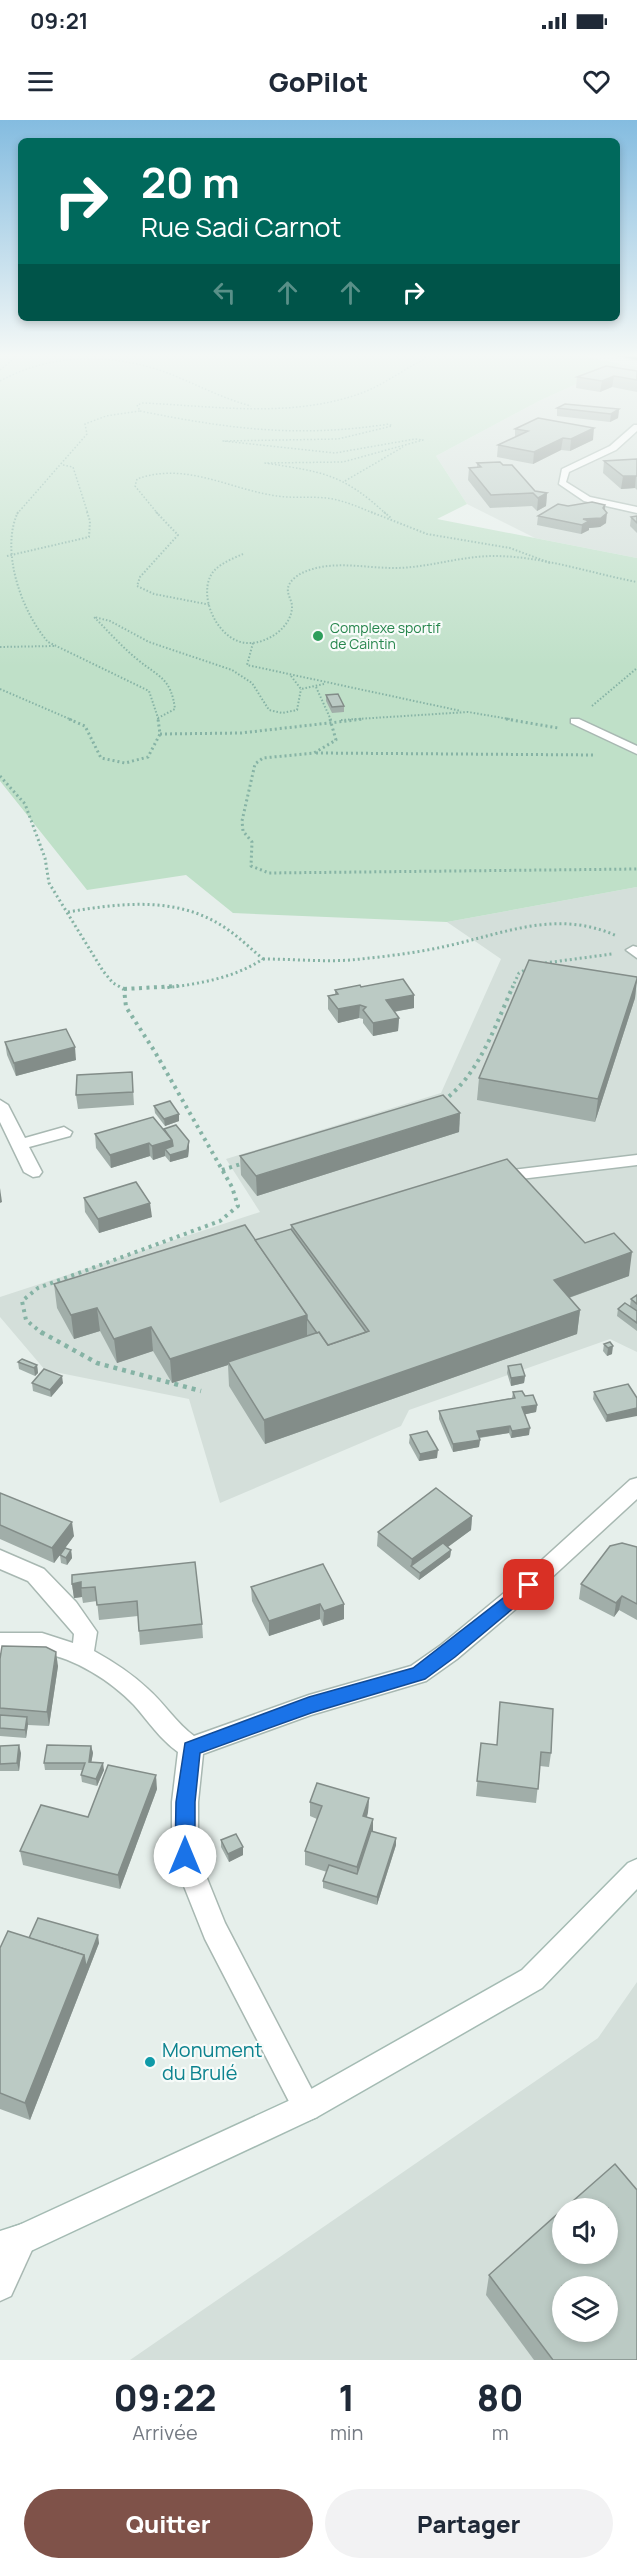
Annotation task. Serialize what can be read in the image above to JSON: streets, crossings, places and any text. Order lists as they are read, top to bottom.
{
  "places": ["Complexe sportif de Caintin", "Monument du Brulé"],
  "page": {
    "status": "09:21",
    "header": "GoPilot",
    "turn": ["20 m", "Rue Sadi Carnot"],
    "eta": [
      "09:22",
      "Arrivée",
      "1",
      "min",
      "80",
      "m"
    ],
    "buttons": ["Quitter", "Partager"]
  }
}
